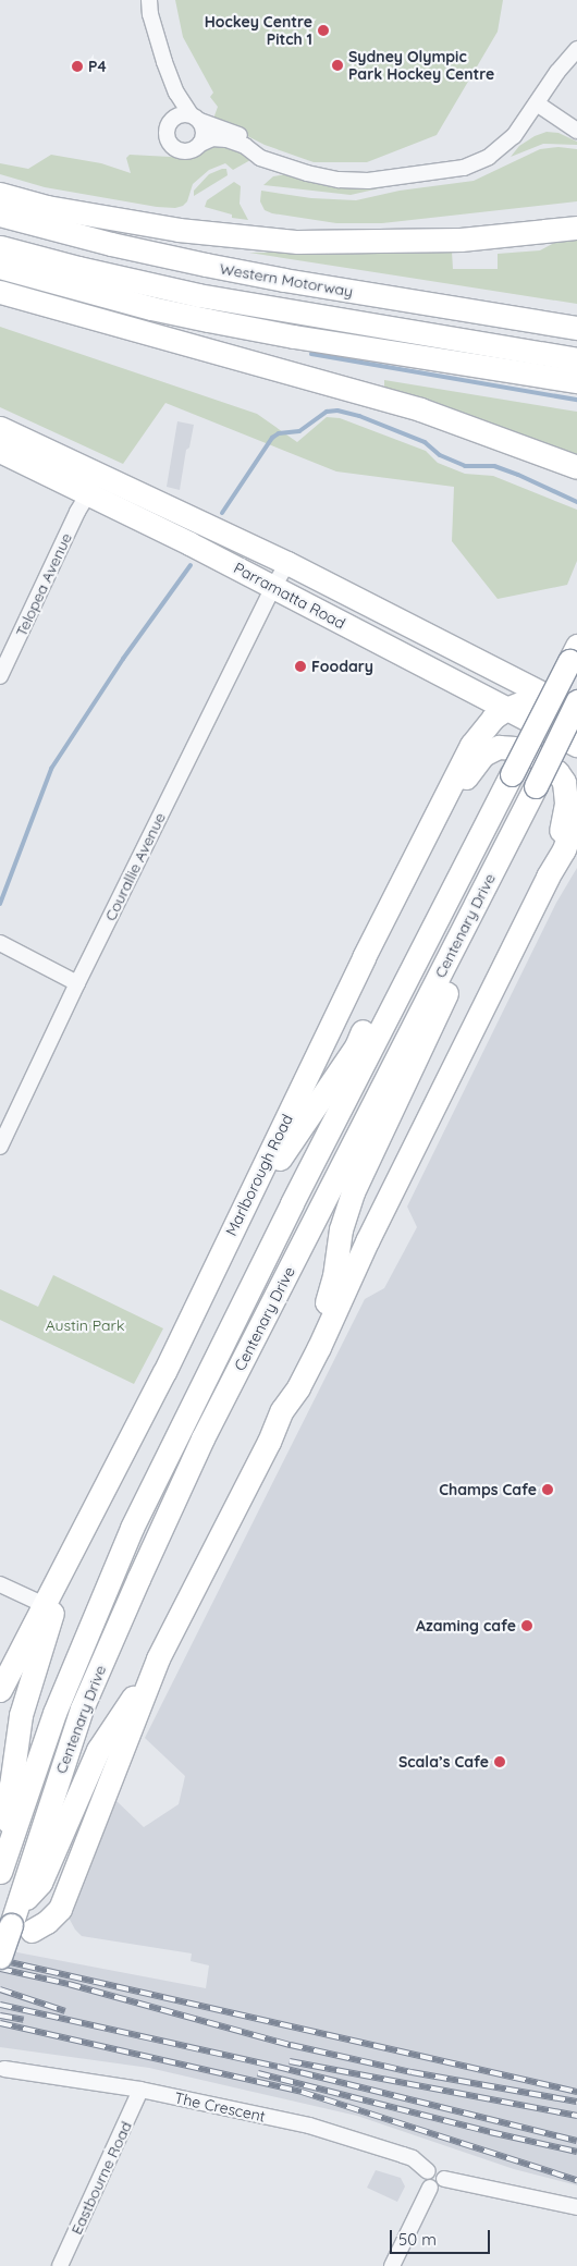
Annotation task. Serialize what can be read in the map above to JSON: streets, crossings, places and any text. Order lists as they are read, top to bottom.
{
  "streets": {
    "highway": [
      "Western Motorway",
      "Parramatta Road",
      "Centenary Drive",
      "Marlborough Road"
    ],
    "street": [
      "Telopea Avenue",
      "Courallie Avenue",
      "The Crescent",
      "Eastbourne Road"
    ]
  },
  "crossings": [
    ["Telopea Avenue", "Parramatta Road"],
    ["Parramatta Road", "Courallie Avenue"],
    ["Parramatta Road", "Centenary Drive"],
    ["Parramatta Road", "Marlborough Road"],
    ["Centenary Drive", "Marlborough Road"],
    ["The Crescent", "Eastbourne Road"]
  ],
  "parks": ["Austin Park"],
  "places": [
    "Hockey Centre Pitch 1",
    "Sydney Olympic Park Hockey Centre",
    "P4",
    "Foodary",
    "Champs Cafe",
    "Azaming cafe",
    "Scala’s Cafe"
  ],
  "scale_bar": "50 m"
}
